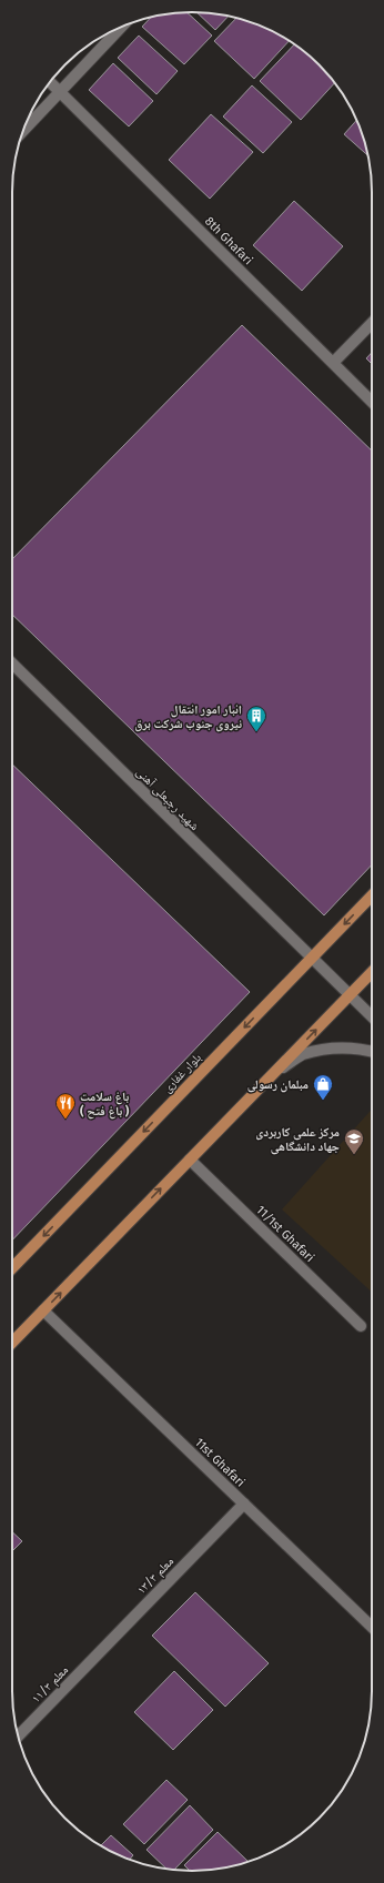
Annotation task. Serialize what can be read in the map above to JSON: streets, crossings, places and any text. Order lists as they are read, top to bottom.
{
  "streets": {
    "main road": ["بلوار غفاری"],
    "street": [
      "8th Ghafari",
      "شهید رجبعلی آهنی",
      "11/1st Ghafari",
      "11st Ghafari",
      "معلم ۱۳/۳",
      "معلم ۱۱/۳"
    ]
  },
  "crossings": [
    ["شهید رجبعلی آهنی", "بلوار غفاری"],
    ["11st Ghafari", "معلم ۱۳/۳"],
    ["معلم ۱۳/۳", "معلم ۱۱/۳"]
  ],
  "places": {
    "building": ["انبار امور انتقال نیروی جنوب شرکت برق"],
    "shop": ["مبلمان رسولی"],
    "restaurant": ["باغ سلامت ( باغ فتح )"],
    "school or university": ["مرکز علمی کاربردی جهاد دانشگاهی"]
  }
}
